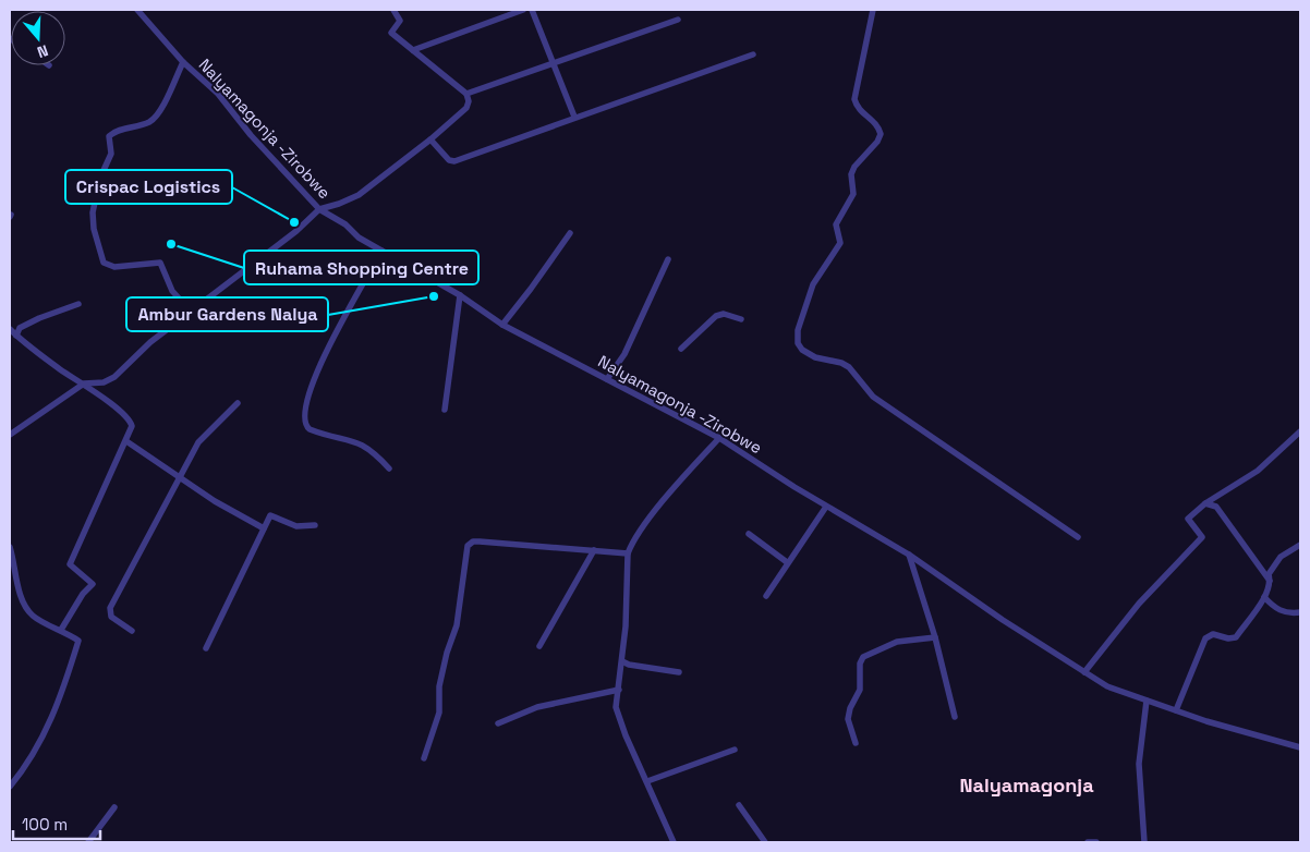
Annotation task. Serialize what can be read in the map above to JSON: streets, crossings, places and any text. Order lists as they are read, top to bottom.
{
  "streets": {
    "street": ["Nalyamagonja -Zirobwe"]
  },
  "districts": ["Nalyamagonja"],
  "places": ["Crispac Logistics", "Ruhama Shopping Centre", "Ambur Gardens Nalya"],
  "scale_bar": "100 m",
  "north": "bottom"
}
